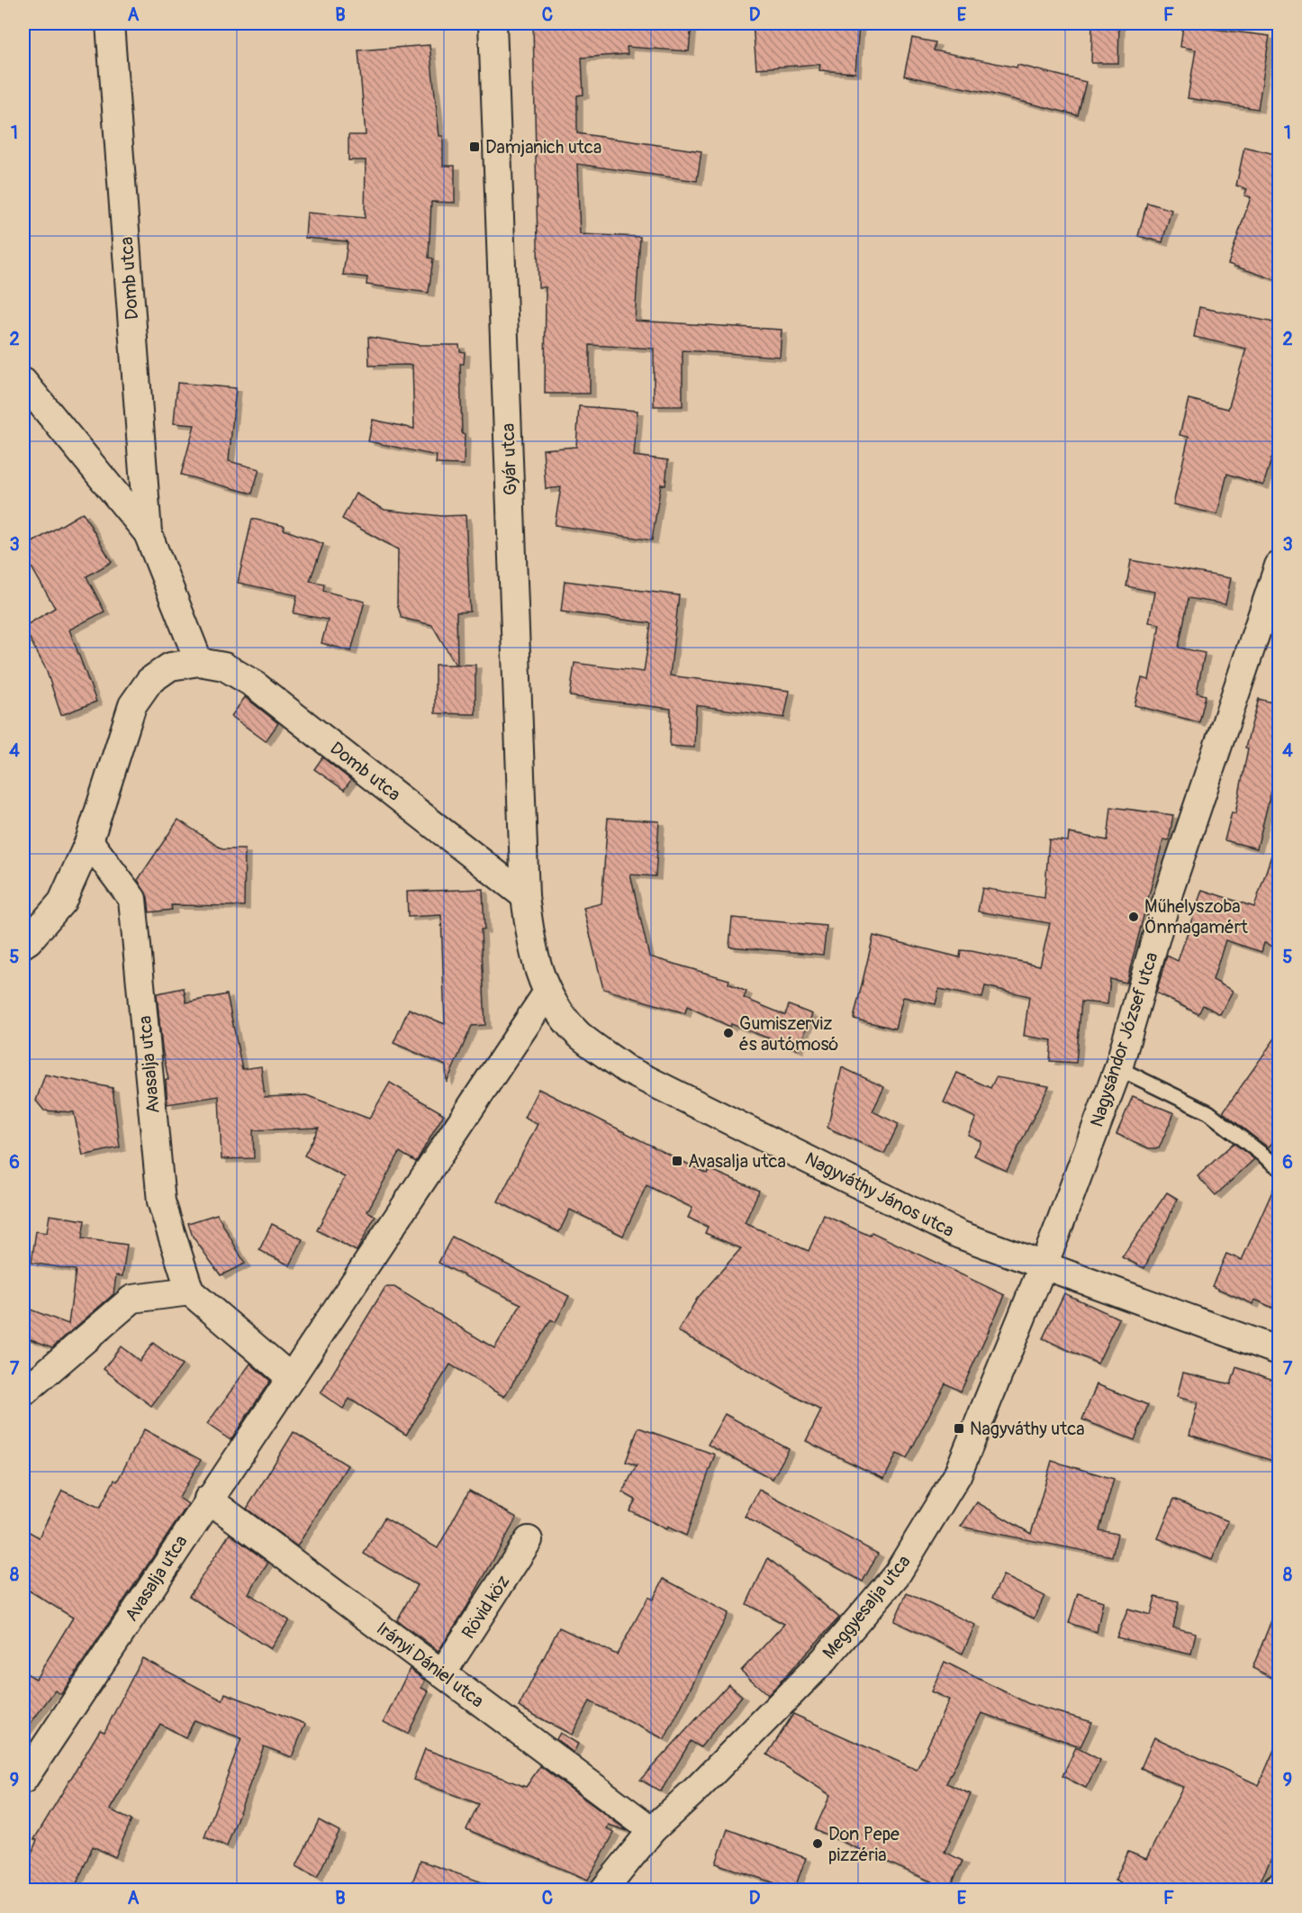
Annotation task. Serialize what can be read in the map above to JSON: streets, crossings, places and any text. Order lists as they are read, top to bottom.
{
  "streets": {
    "street": [
      "Domb utca",
      "Gyár utca",
      "Nagysándor József utca",
      "Avasalja utca",
      "Nagyváthy János utca",
      "Rövid köz",
      "Meggyesalja utca",
      "Irányi Dániel utca"
    ]
  },
  "crossings": [
    ["Domb utca", "Gyár utca"],
    ["Domb utca", "Avasalja utca"],
    ["Domb utca", "Nagyváthy János utca"],
    ["Gyár utca", "Nagyváthy János utca"],
    ["Nagysándor József utca", "Nagyváthy János utca"],
    ["Nagysándor József utca", "Meggyesalja utca"],
    ["Avasalja utca", "Nagyváthy János utca"],
    ["Avasalja utca", "Irányi Dániel utca"],
    ["Nagyváthy János utca", "Meggyesalja utca"],
    ["Rövid köz", "Irányi Dániel utca"],
    ["Meggyesalja utca", "Irányi Dániel utca"]
  ],
  "places": {
    "transit": ["Damjanich utca", "Avasalja utca", "Nagyváthy utca"],
    "other": ["Műhelyszoba Önmagamért", "Gumiszerviz és autómosó", "Don Pepe pizzéria"]
  },
  "grid": {
    "columns": [
      "A",
      "B",
      "C",
      "D",
      "E",
      "F"
    ],
    "rows": [
      "1",
      "2",
      "3",
      "4",
      "5",
      "6",
      "7",
      "8",
      "9"
    ]
  }
}
